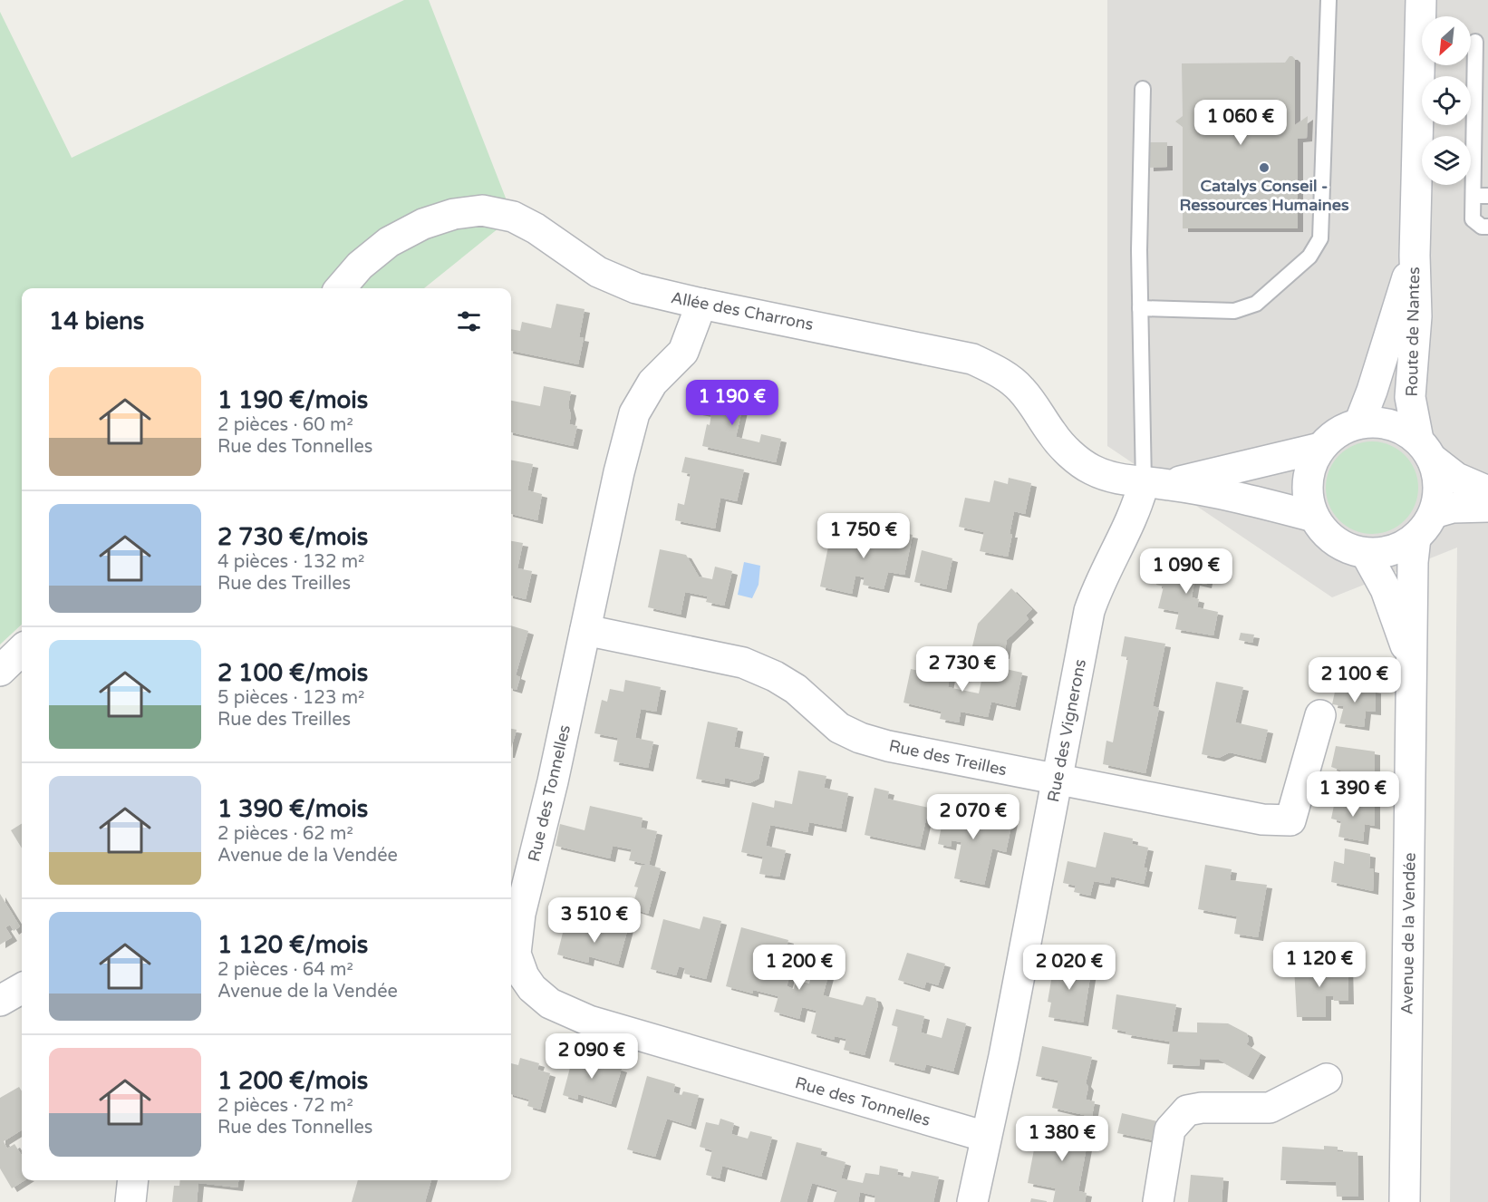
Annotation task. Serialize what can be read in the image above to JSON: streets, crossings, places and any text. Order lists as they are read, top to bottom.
{
  "streets": {
    "street": [
      "Allée des Charrons",
      "Route de Nantes",
      "Rue des Vignerons",
      "Rue des Treilles",
      "Rue des Tonnelles",
      "Avenue de la Vendée"
    ]
  },
  "crossings": [
    ["Allée des Charrons", "Rue des Vignerons"],
    ["Allée des Charrons", "Rue des Tonnelles"],
    ["Route de Nantes", "Avenue de la Vendée"],
    ["Rue des Vignerons", "Rue des Treilles"],
    ["Rue des Vignerons", "Rue des Tonnelles"],
    ["Rue des Treilles", "Rue des Tonnelles"]
  ],
  "places": ["Catalys Conseil - Ressources Humaines"],
  "north": "bottom left",
  "page": {
    "price": [
      "1 060 €",
      "1 190 €",
      "1 750 €",
      "1 090 €",
      "2 730 €",
      "2 100 €",
      "1 390 €",
      "2 070 €",
      "3 510 €",
      "1 120 €",
      "1 200 €",
      "2 020 €",
      "2 090 €",
      "1 380 €"
    ],
    "heading": "14 biens",
    "list": [
      {
        "name": "1 190 €/mois",
        "note": "2 pièces · 60 m² · Rue des Tonnelles"
      },
      {
        "name": "2 730 €/mois",
        "note": "4 pièces · 132 m² · Rue des Treilles"
      },
      {
        "name": "2 100 €/mois",
        "note": "5 pièces · 123 m² · Rue des Treilles"
      },
      {
        "name": "1 390 €/mois",
        "note": "2 pièces · 62 m² · Avenue de la Vendée"
      },
      {
        "name": "1 120 €/mois",
        "note": "2 pièces · 64 m² · Avenue de la Vendée"
      },
      {
        "name": "1 200 €/mois",
        "note": "2 pièces · 72 m² · Rue des Tonnelles"
      }
    ]
  }
}
